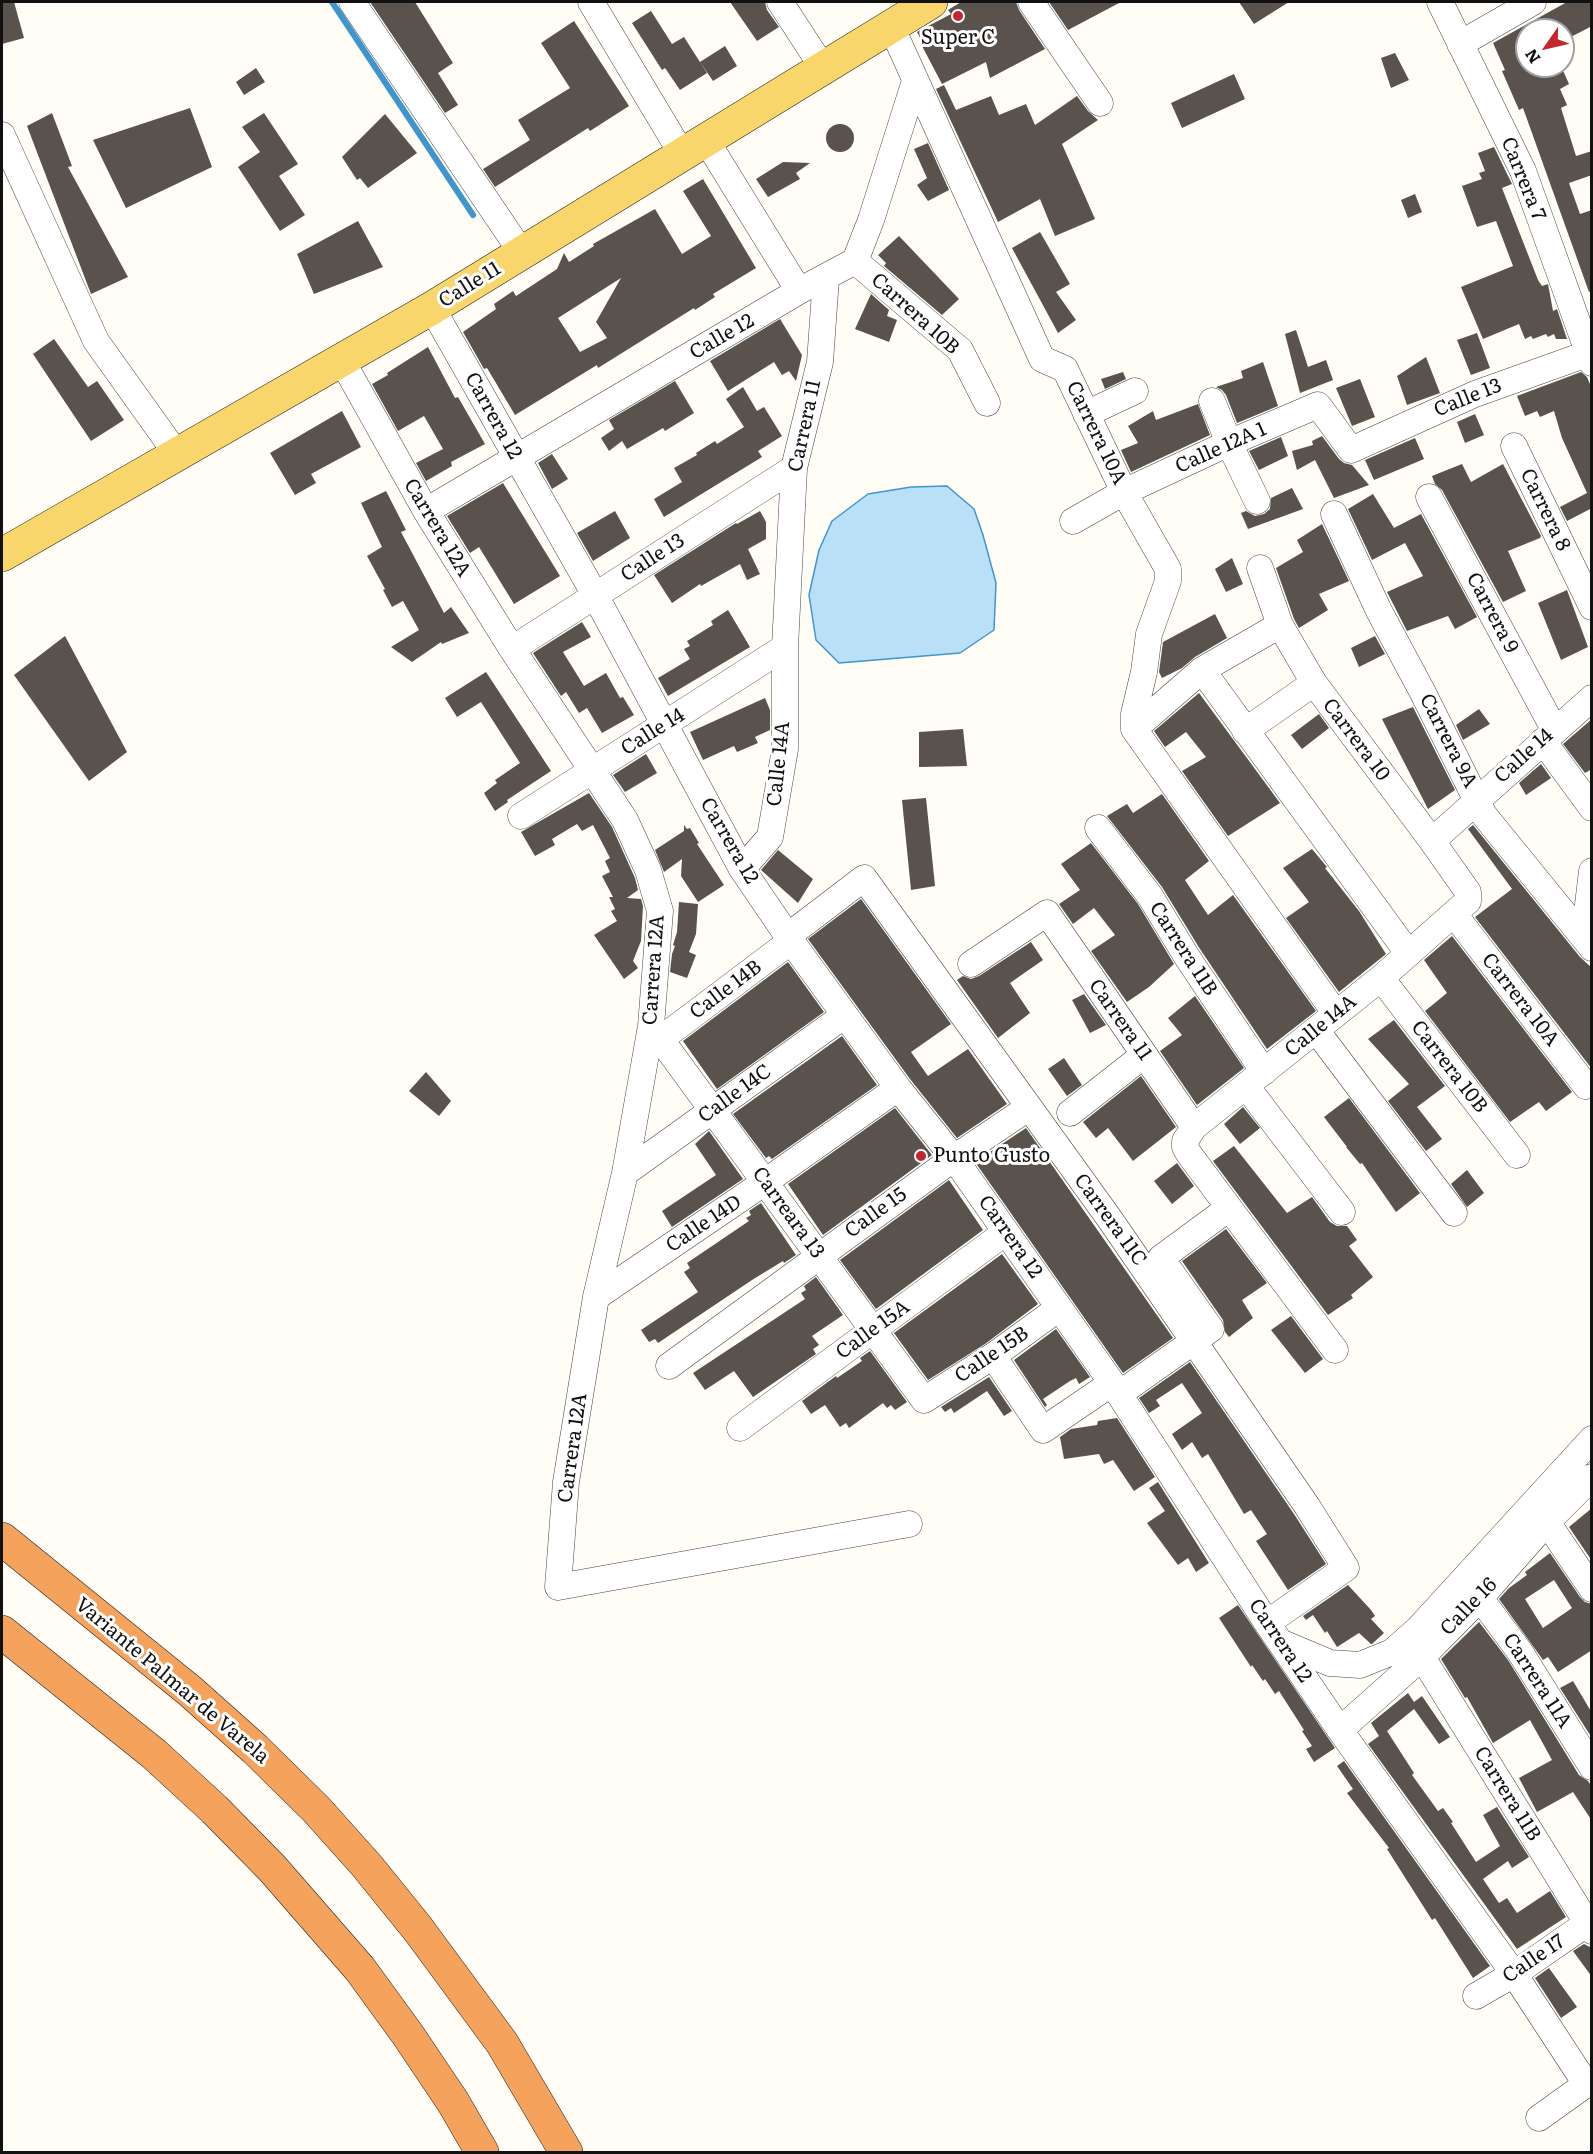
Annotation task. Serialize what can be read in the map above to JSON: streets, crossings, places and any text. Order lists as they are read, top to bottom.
{
  "streets": {
    "highway": ["Variante Palmar de Varela"],
    "main road": ["Calle 11"],
    "street": [
      "Carrera 7",
      "Carrera 10B",
      "Calle 12",
      "Calle 13",
      "Carrera 12",
      "Carrera 11",
      "Carrera 10A",
      "Calle 12A 1",
      "Carrera 8",
      "Carrera 12A",
      "Carrera 9",
      "Calle 14",
      "Carrera 10",
      "Carrera 9A",
      "Calle 14A",
      "Carrera 11B",
      "Calle 14B",
      "Calle 14C",
      "Carreara 13",
      "Calle 15",
      "Carrera 11C",
      "Calle 14D",
      "Calle 15A",
      "Calle 15B",
      "Calle 16",
      "Carrera 11A",
      "Calle 17"
    ]
  },
  "crossings": [
    ["Carrera 7", "Calle 13"],
    ["Calle 11", "Carrera 12"],
    ["Calle 11", "Carrera 10A"],
    ["Calle 11", "Carrera 12A"],
    ["Carrera 10B", "Calle 12"],
    ["Carrera 10B", "Calle 14A"],
    ["Calle 12", "Carrera 12"],
    ["Calle 12", "Carrera 11"],
    ["Calle 12", "Carrera 12A"],
    ["Calle 13", "Carrera 12"],
    ["Calle 13", "Carrera 11"],
    ["Calle 13", "Calle 12A 1"],
    ["Calle 13", "Carrera 12A"],
    ["Carrera 12", "Calle 14"],
    ["Carrera 12", "Calle 14A"],
    ["Carrera 12", "Calle 14B"],
    ["Carrera 12", "Calle 14C"],
    ["Carrera 12", "Calle 15"],
    ["Carrera 12", "Carrera 11C"],
    ["Carrera 12", "Calle 14D"],
    ["Carrera 12", "Calle 15A"],
    ["Carrera 12", "Calle 15B"],
    ["Carrera 12", "Calle 16"],
    ["Carrera 12", "Calle 17"],
    ["Carrera 11", "Calle 14"],
    ["Carrera 11", "Calle 14A"],
    ["Carrera 10A", "Calle 12A 1"],
    ["Carrera 10A", "Carrera 10"],
    ["Carrera 10A", "Calle 14A"],
    ["Carrera 12A", "Calle 14"],
    ["Carrera 12A", "Calle 14B"],
    ["Carrera 12A", "Calle 14C"],
    ["Carrera 12A", "Carreara 13"],
    ["Carrera 12A", "Calle 14D"],
    ["Carrera 9", "Calle 14"],
    ["Calle 14", "Carrera 10"],
    ["Calle 14", "Carrera 9A"],
    ["Calle 14", "Calle 14A"],
    ["Carrera 10", "Calle 14A"],
    ["Calle 14A", "Carrera 11B"],
    ["Carrera 11B", "Calle 16"],
    ["Carrera 11B", "Calle 17"],
    ["Calle 14B", "Carreara 13"],
    ["Calle 14B", "Carrera 11C"],
    ["Calle 14C", "Carreara 13"],
    ["Carreara 13", "Calle 15"],
    ["Carreara 13", "Calle 14D"],
    ["Carreara 13", "Calle 15A"],
    ["Carreara 13", "Calle 15B"],
    ["Calle 15", "Carrera 11C"],
    ["Calle 16", "Carrera 11A"]
  ],
  "places": ["Super C", "Punto Gusto"],
  "north": "bottom left"
}
